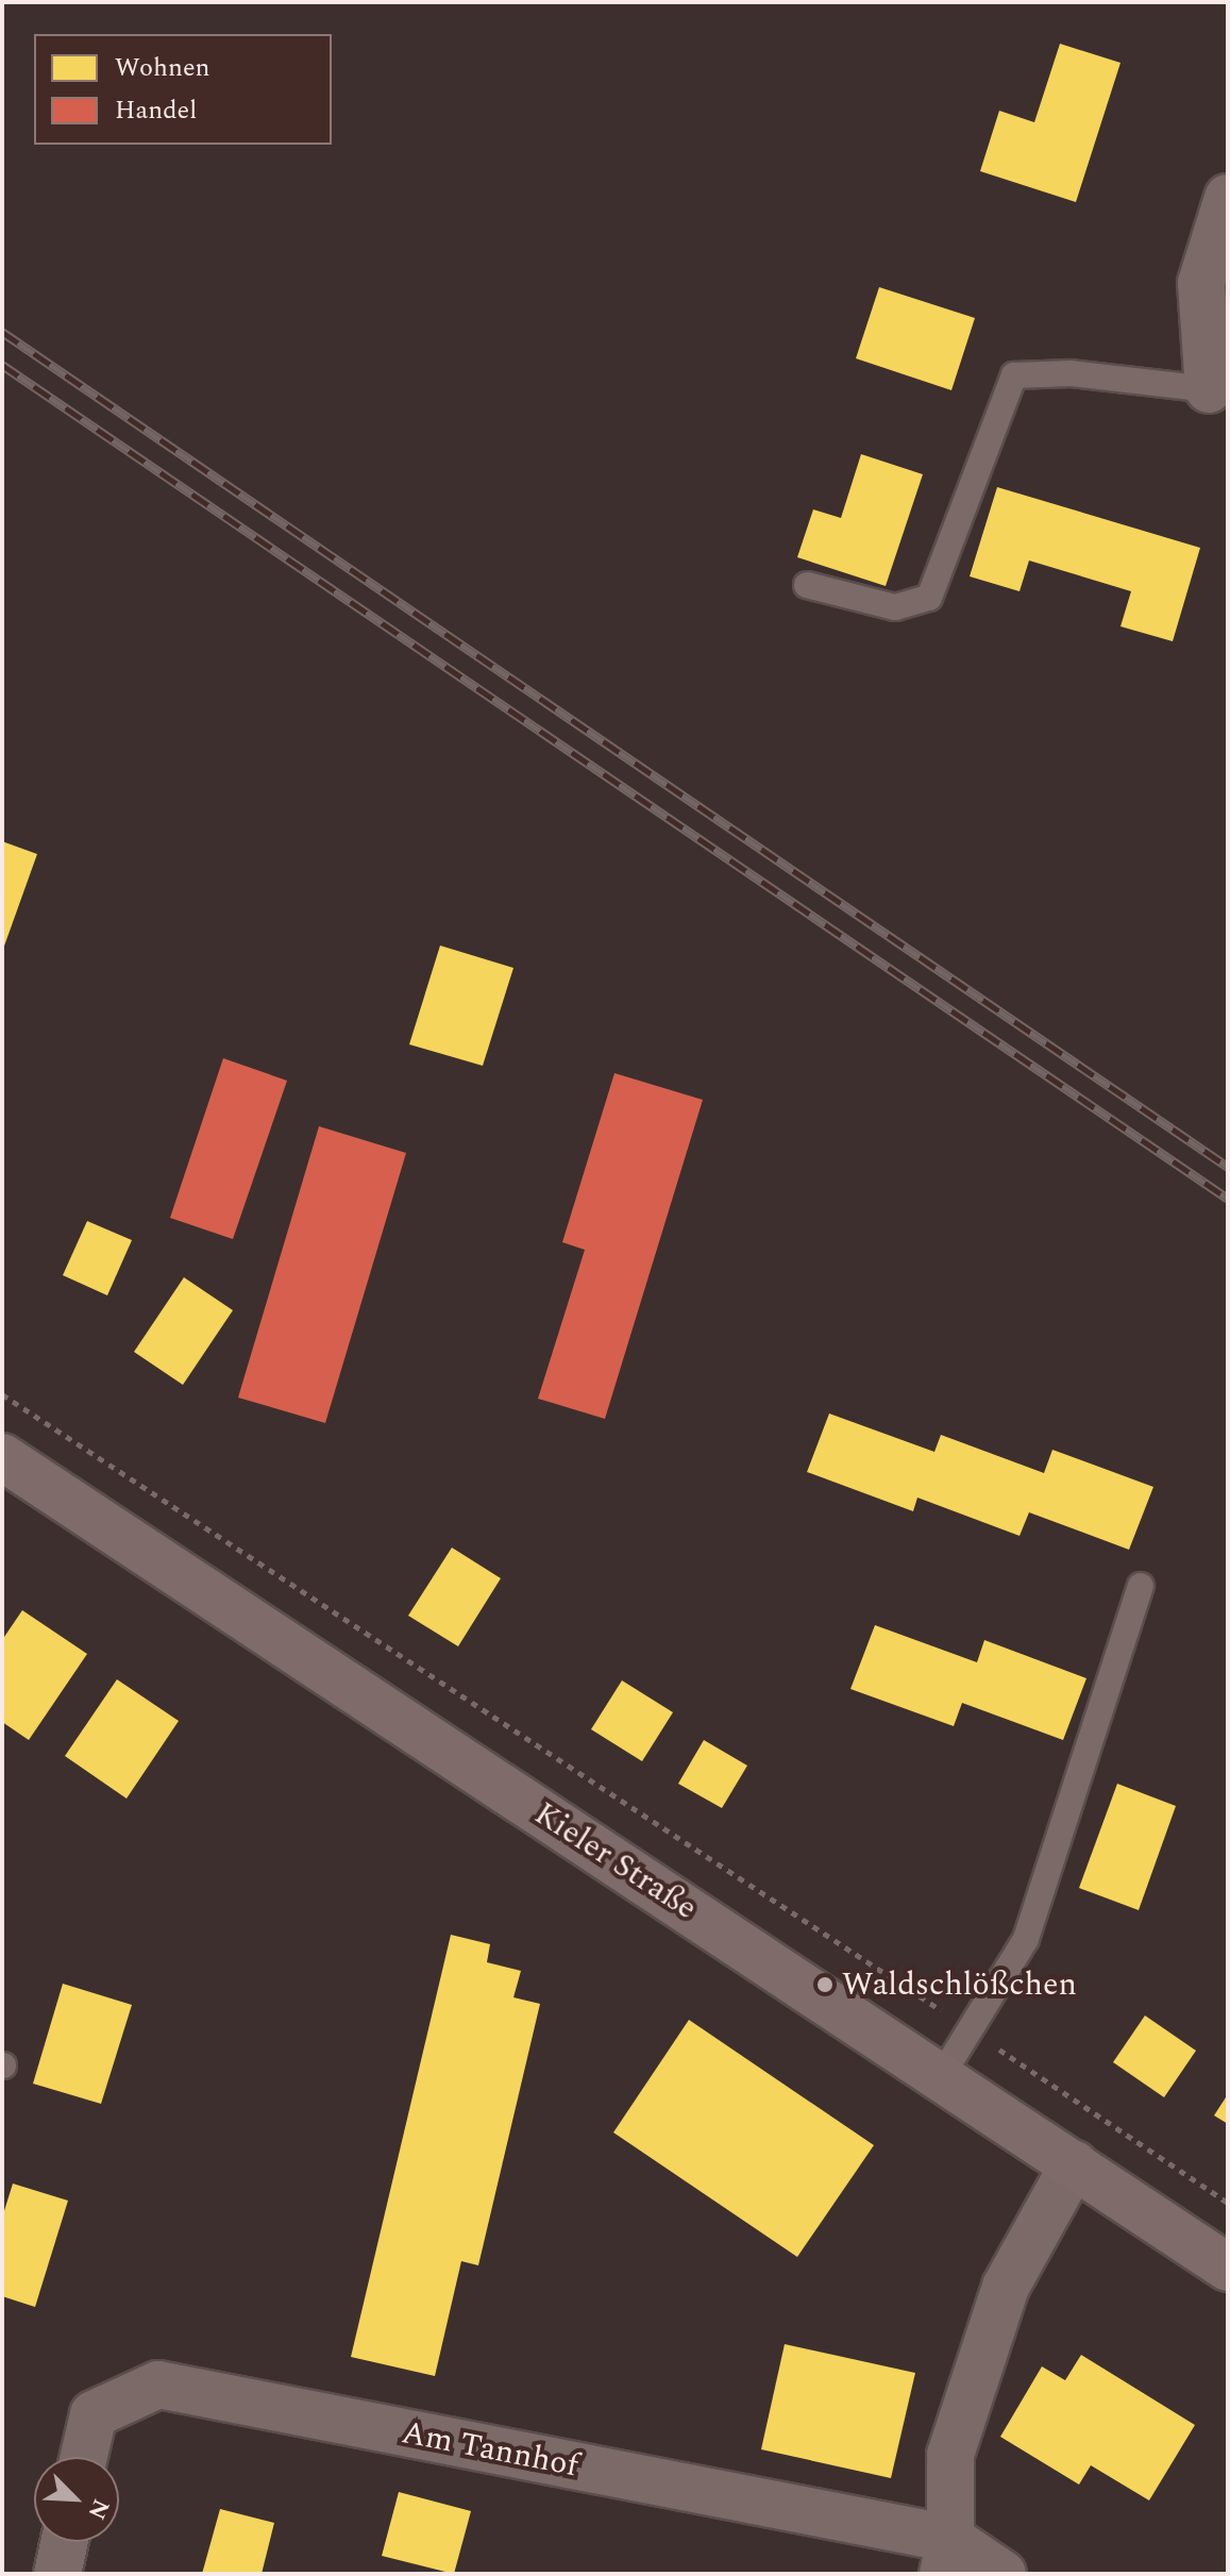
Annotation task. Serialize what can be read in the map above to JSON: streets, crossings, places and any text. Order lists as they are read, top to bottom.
{
  "streets": {
    "main road": ["Kieler Straße"],
    "street": ["Am Tannhof"]
  },
  "places": ["Waldschlößchen"],
  "legend": ["Wohnen", "Handel"],
  "north": "bottom right"
}
